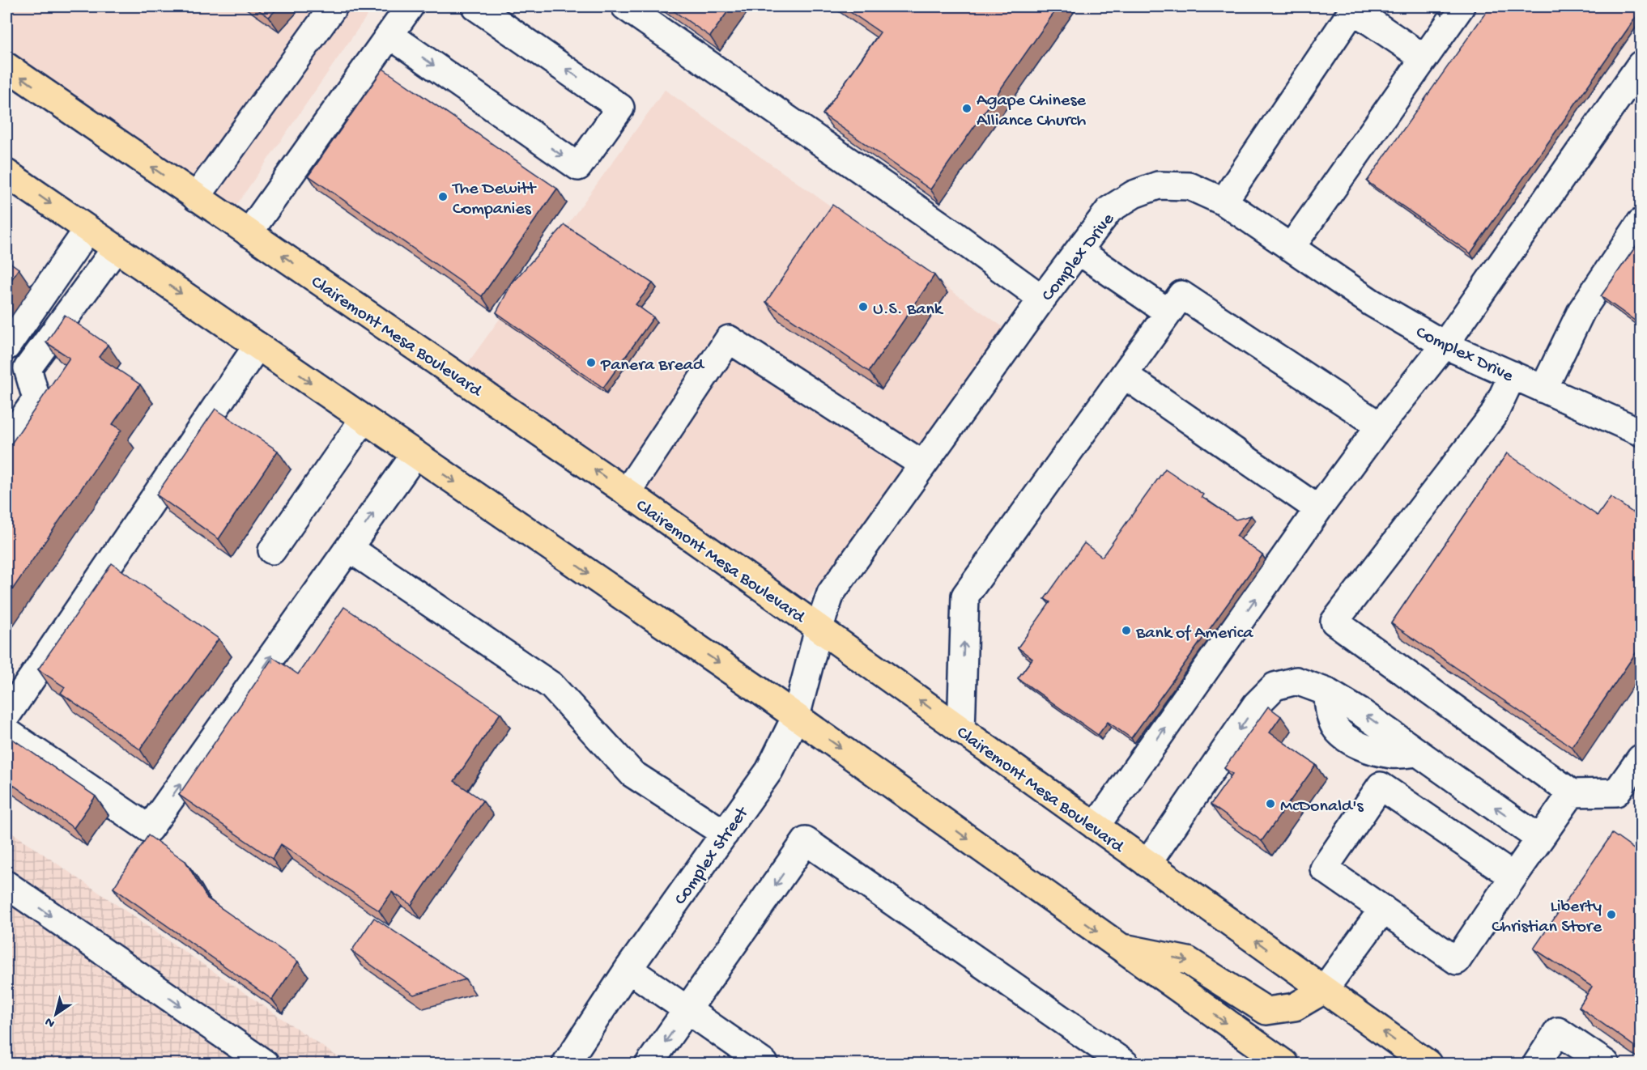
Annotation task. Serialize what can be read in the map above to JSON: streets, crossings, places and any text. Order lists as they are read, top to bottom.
{
  "streets": {
    "main road": ["Clairemont Mesa Boulevard"],
    "street": ["Complex Drive", "Complex Street"]
  },
  "crossings": [
    ["Complex Drive", "Clairemont Mesa Boulevard"],
    ["Complex Drive", "Complex Street"],
    ["Clairemont Mesa Boulevard", "Complex Street"]
  ],
  "places": [
    "Agape Chinese Alliance Church",
    "The Dewitt Companies",
    "U.S. Bank",
    "Panera Bread",
    "Bank of America",
    "McDonald's",
    "Liberty Christian Store"
  ],
  "north": "bottom left"
}
